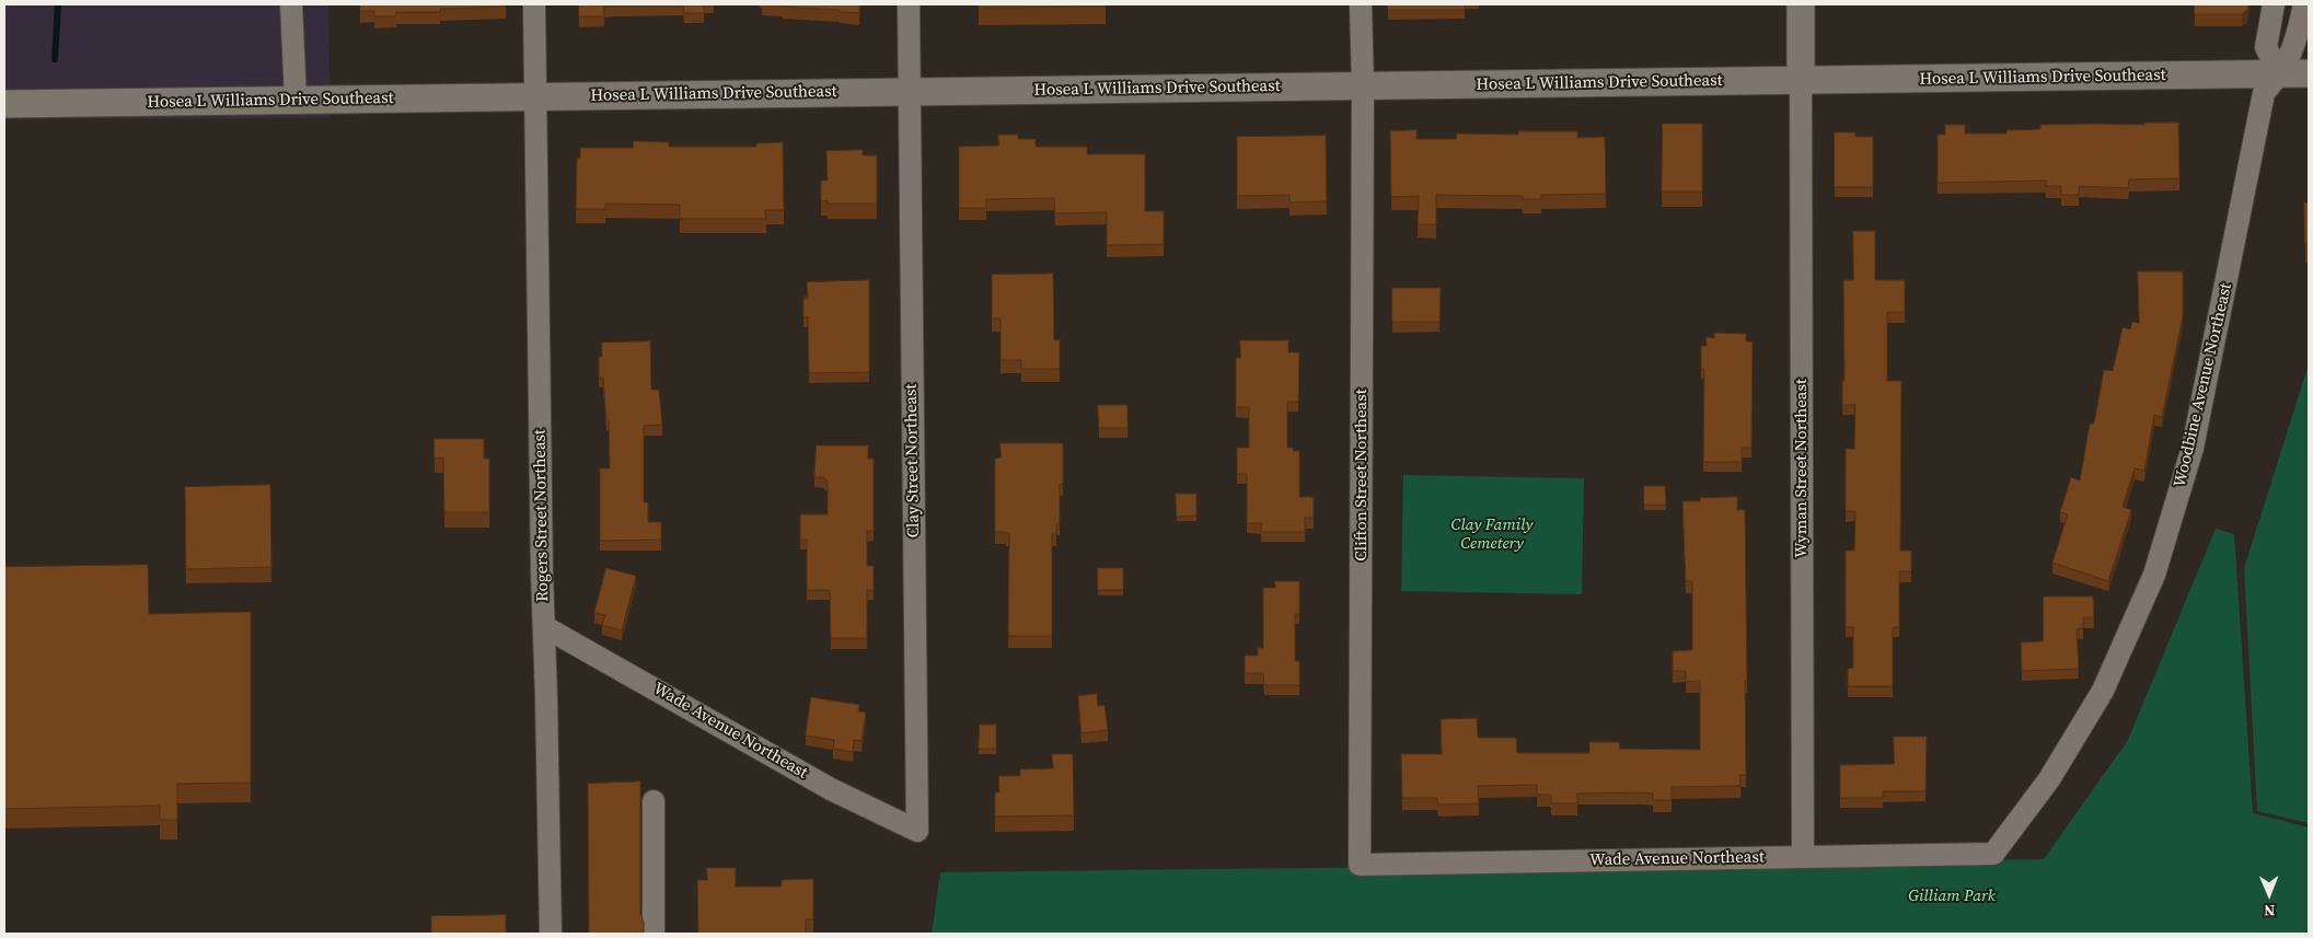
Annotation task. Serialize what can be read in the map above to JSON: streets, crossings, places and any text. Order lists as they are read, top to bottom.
{
  "streets": {
    "street": [
      "Hosea L Williams Drive Southeast",
      "Woodbine Avenue Northeast",
      "Clay Street Northeast",
      "Wyman Street Northeast",
      "Clifton Street Northeast",
      "Rogers Street Northeast",
      "Wade Avenue Northeast"
    ]
  },
  "crossings": [
    ["Hosea L Williams Drive Southeast", "Woodbine Avenue Northeast"],
    ["Hosea L Williams Drive Southeast", "Clay Street Northeast"],
    ["Hosea L Williams Drive Southeast", "Wyman Street Northeast"],
    ["Hosea L Williams Drive Southeast", "Clifton Street Northeast"],
    ["Hosea L Williams Drive Southeast", "Rogers Street Northeast"],
    ["Woodbine Avenue Northeast", "Wade Avenue Northeast"],
    ["Clay Street Northeast", "Wade Avenue Northeast"],
    ["Wyman Street Northeast", "Wade Avenue Northeast"],
    ["Clifton Street Northeast", "Wade Avenue Northeast"],
    ["Rogers Street Northeast", "Wade Avenue Northeast"]
  ],
  "parks": ["Clay Family Cemetery", "Gilliam Park"],
  "north": "bottom"
}
